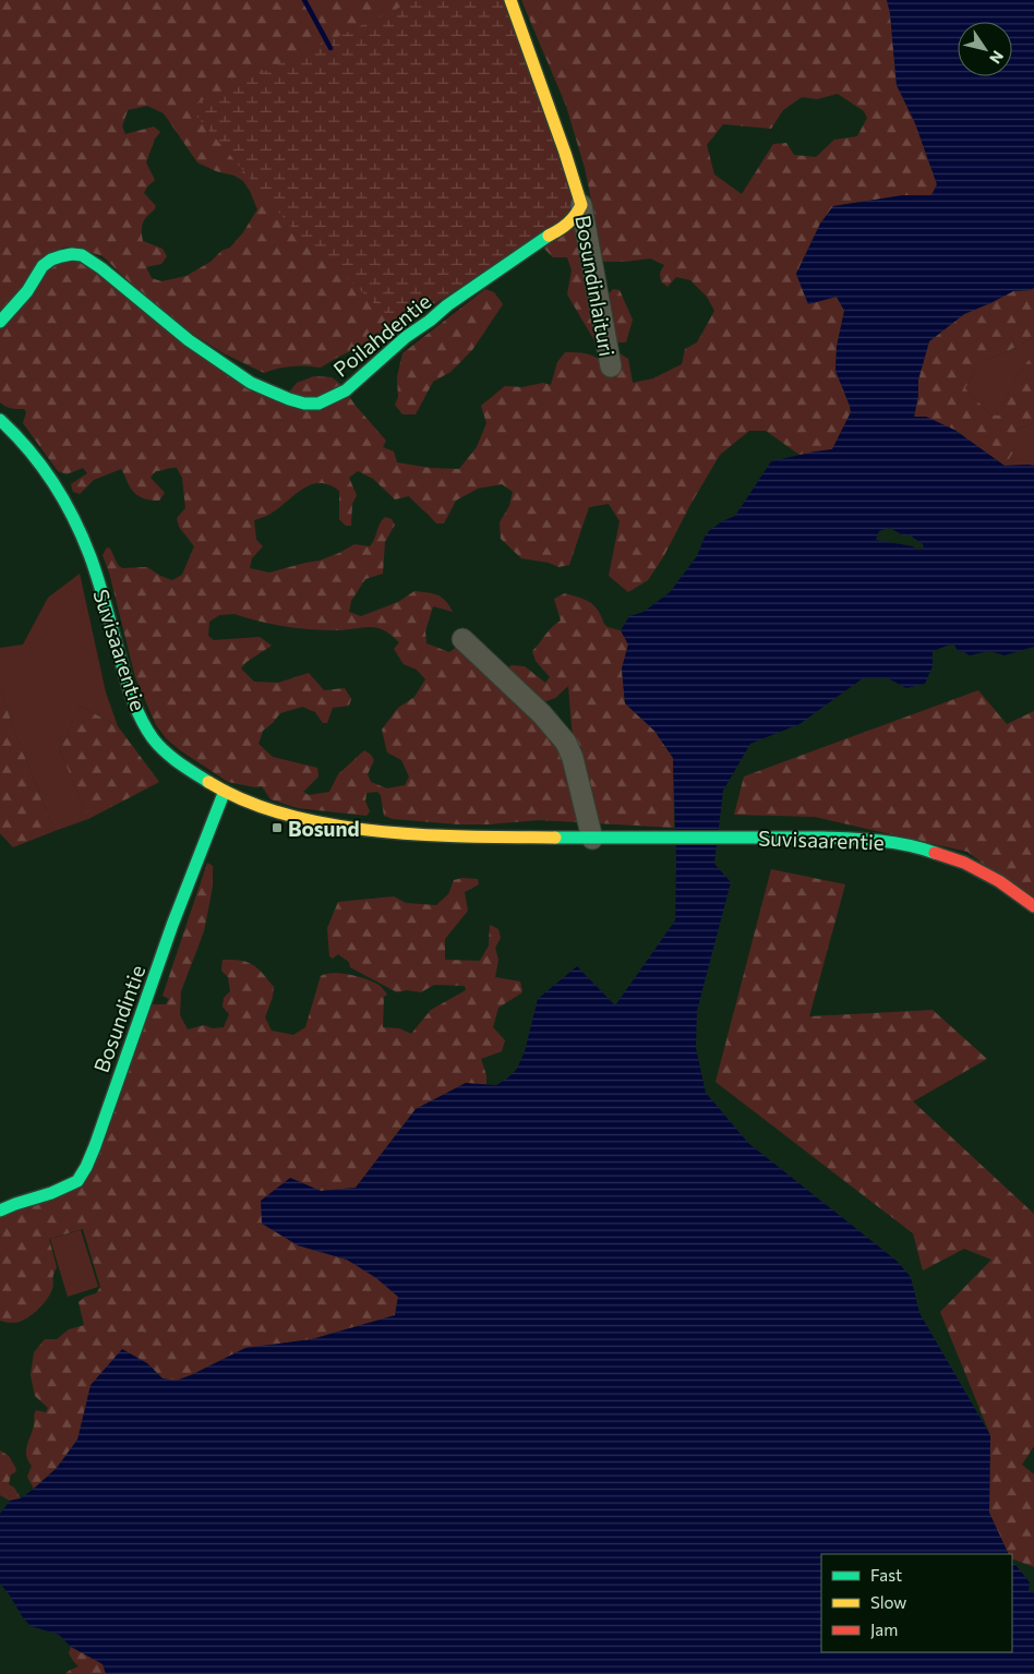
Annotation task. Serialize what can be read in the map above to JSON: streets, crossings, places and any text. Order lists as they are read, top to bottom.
{
  "streets": {
    "street": [
      "Bosundinlaituri",
      "Poilahdentie",
      "Suvisaarentie",
      "Bosundintie"
    ]
  },
  "crossings": [
    ["Bosundinlaituri", "Poilahdentie"],
    ["Suvisaarentie", "Bosundintie"]
  ],
  "places": {
    "transit": ["Bosund"]
  },
  "legend": ["Fast", "Slow", "Jam"],
  "north": "bottom right"
}
